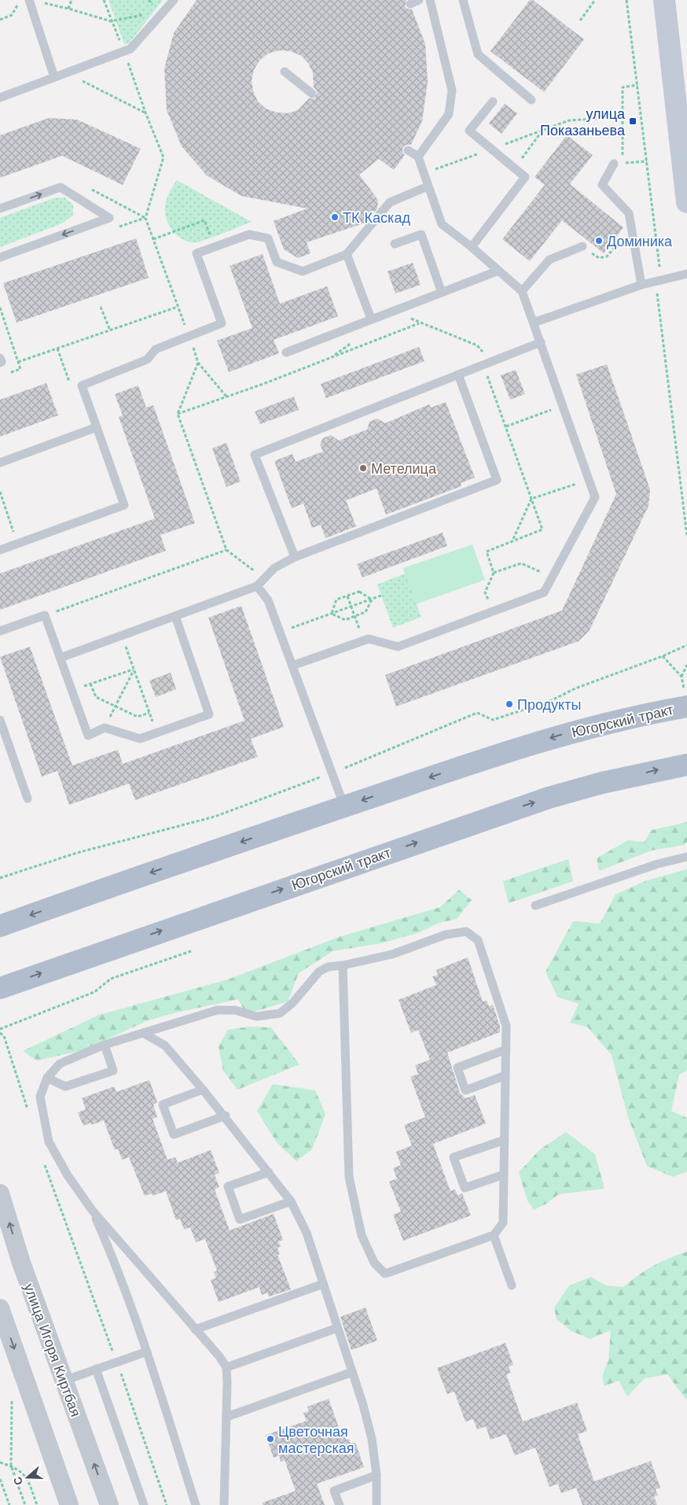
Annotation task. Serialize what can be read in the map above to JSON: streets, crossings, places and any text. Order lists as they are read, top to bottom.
{
  "streets": {
    "main road": ["Югорский тракт"],
    "street": ["улица Игоря Киртбая"]
  },
  "places": {
    "transit": ["улица Показаньева"],
    "other": [
      "ТК Каскад",
      "Доминика",
      "Метелица",
      "Продукты",
      "Цветочная мастерская"
    ]
  },
  "north": "left"
}
